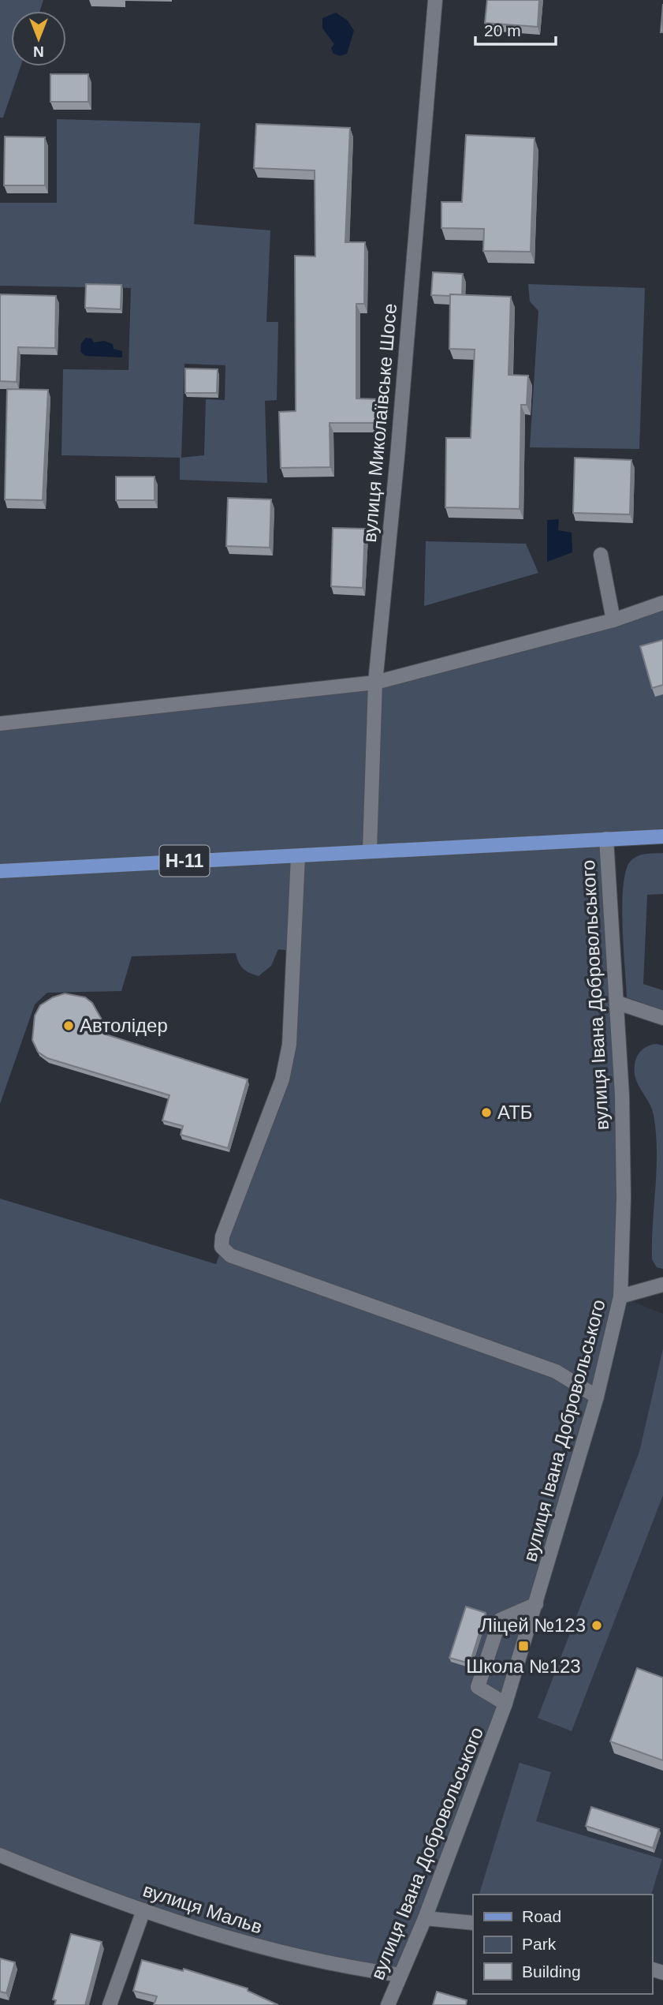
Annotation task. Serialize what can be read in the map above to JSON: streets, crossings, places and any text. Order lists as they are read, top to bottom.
{
  "streets": {
    "main road": ["Н-11"],
    "street": ["вулиця Миколаївське Шосе", "вулиця Івана Добровольського", "вулиця Мальв"]
  },
  "crossings": [
    ["вулиця Миколаївське Шосе", "Н-11"],
    ["Н-11", "вулиця Івана Добровольського"],
    ["вулиця Івана Добровольського", "вулиця Мальв"]
  ],
  "places": {
    "other": ["Автолідер", "АТБ", "Ліцей №123"],
    "transit": ["Школа №123"]
  },
  "legend": ["Road", "Park", "Building"],
  "scale_bar": "20 m",
  "north": "bottom"
}
